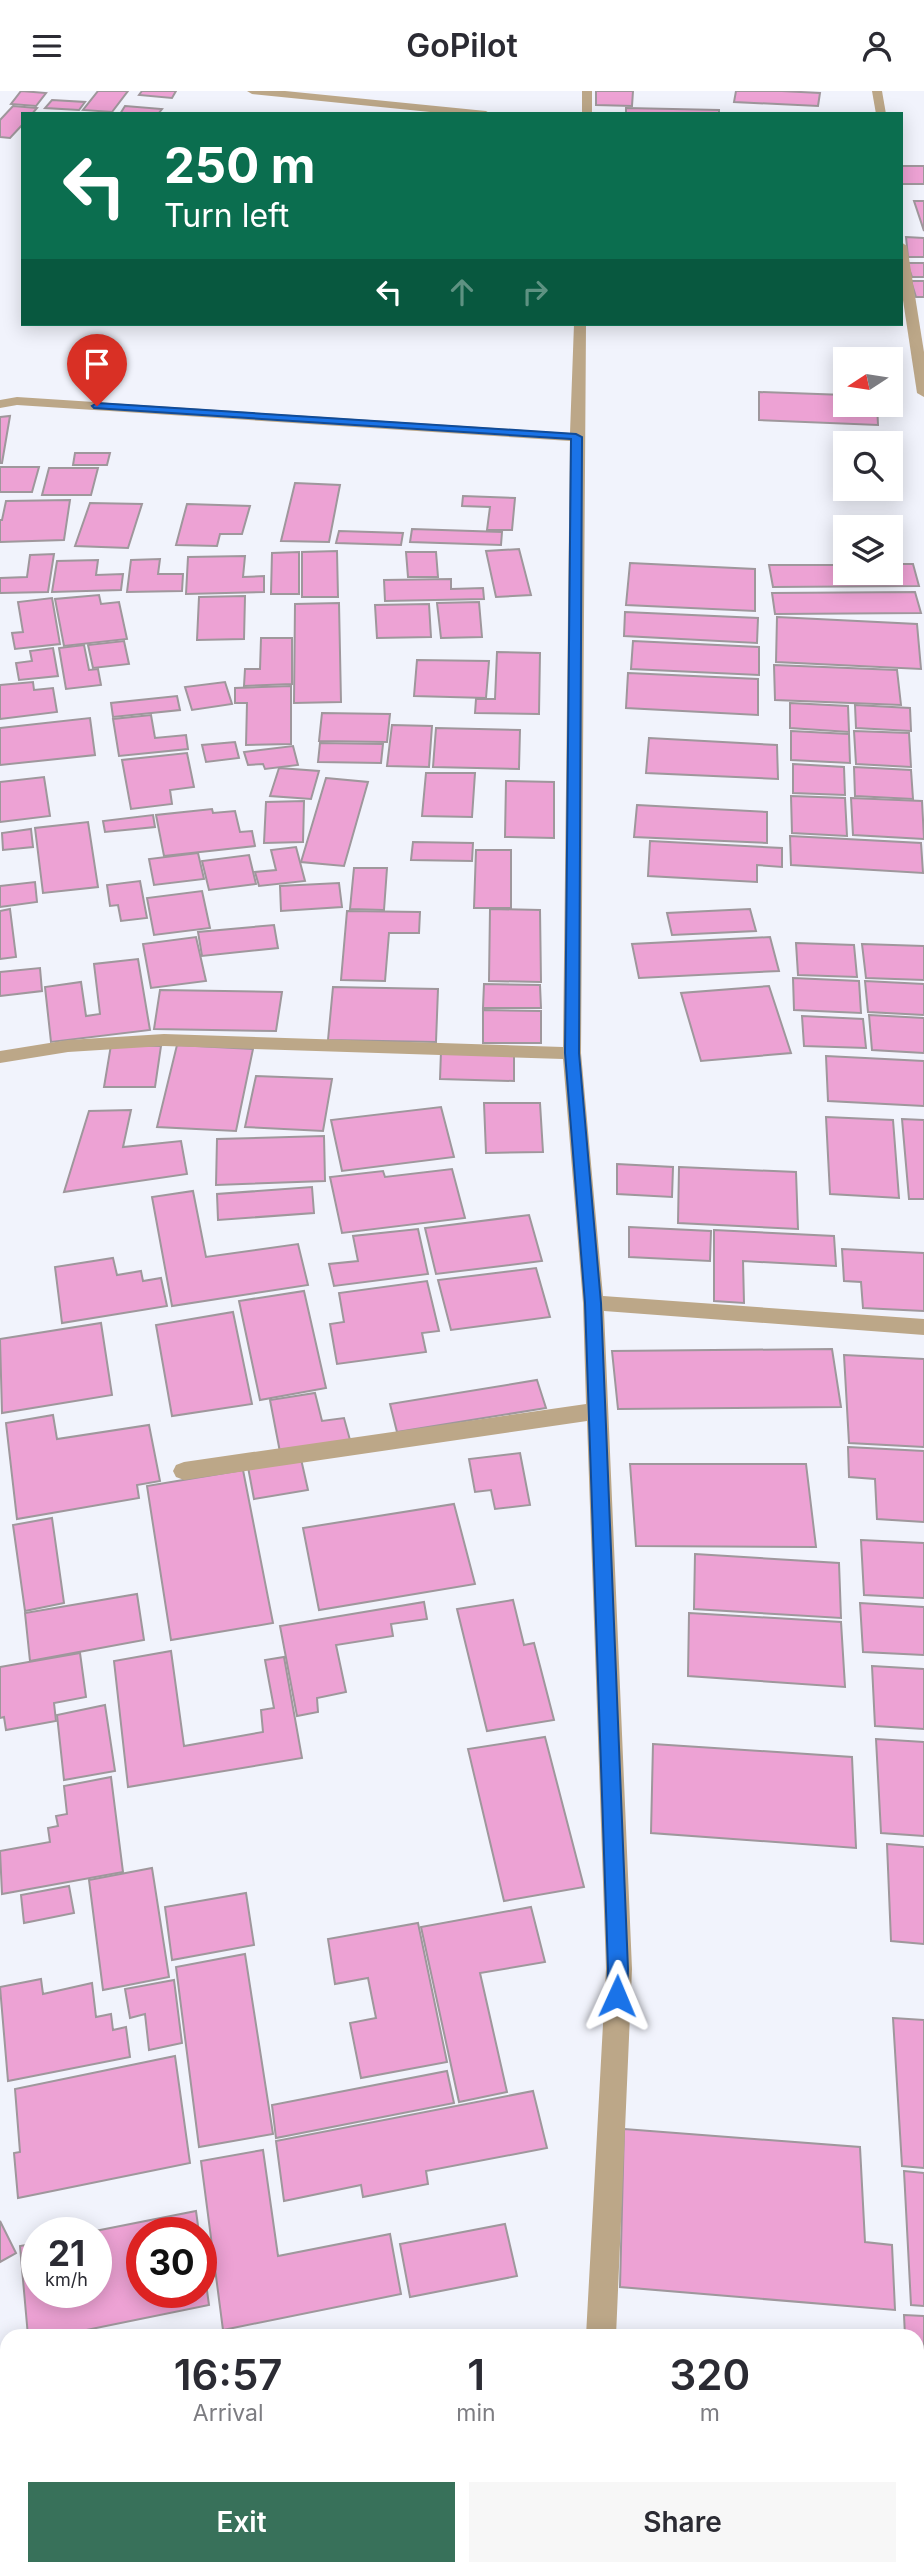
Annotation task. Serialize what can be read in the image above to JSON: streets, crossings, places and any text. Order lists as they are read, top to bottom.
{
  "north": "left",
  "page": {
    "header": "GoPilot",
    "turn": ["250 m", "Turn left"],
    "speed": "21 km/h",
    "limit": "30",
    "eta": [
      "16:57",
      "Arrival",
      "1",
      "min",
      "320",
      "m"
    ],
    "buttons": ["Exit", "Share"]
  }
}
